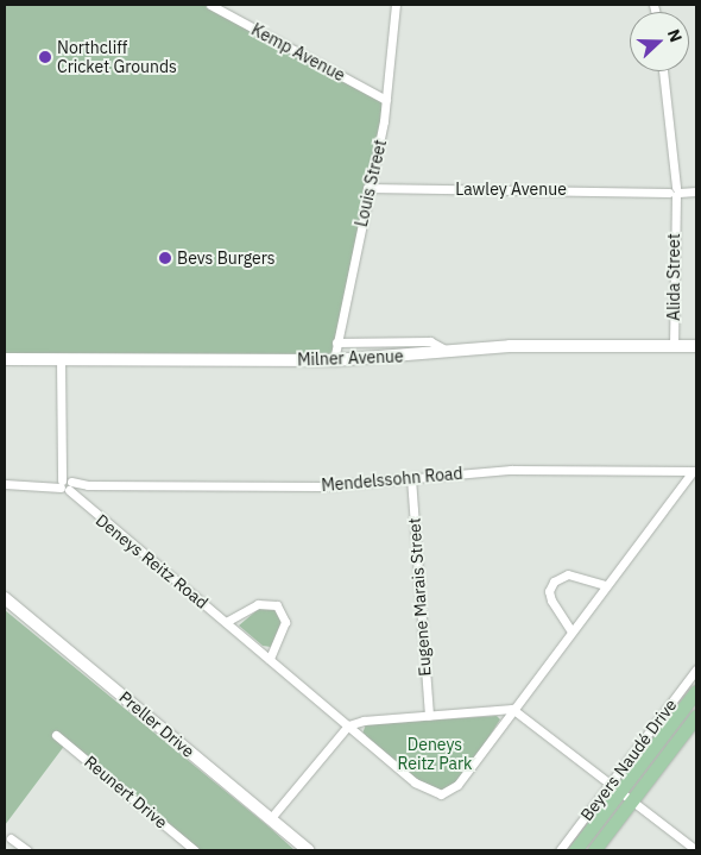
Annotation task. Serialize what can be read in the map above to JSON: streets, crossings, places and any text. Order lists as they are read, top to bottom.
{
  "streets": {
    "main road": ["Milner Avenue", "Preller Drive", "Beyers Naudé Drive"],
    "street": [
      "Kemp Avenue",
      "Louis Street",
      "Lawley Avenue",
      "Alida Street",
      "Mendelssohn Road",
      "Deneys Reitz Road",
      "Eugene Marais Street",
      "Reunert Drive"
    ]
  },
  "crossings": [
    ["Kemp Avenue", "Louis Street"],
    ["Louis Street", "Lawley Avenue"],
    ["Louis Street", "Milner Avenue"],
    ["Lawley Avenue", "Alida Street"],
    ["Alida Street", "Milner Avenue"],
    ["Mendelssohn Road", "Deneys Reitz Road"],
    ["Mendelssohn Road", "Eugene Marais Street"]
  ],
  "parks": ["Deneys Reitz Park"],
  "places": ["Northcliff Cricket Grounds", "Bevs Burgers"],
  "north": "right"
}
